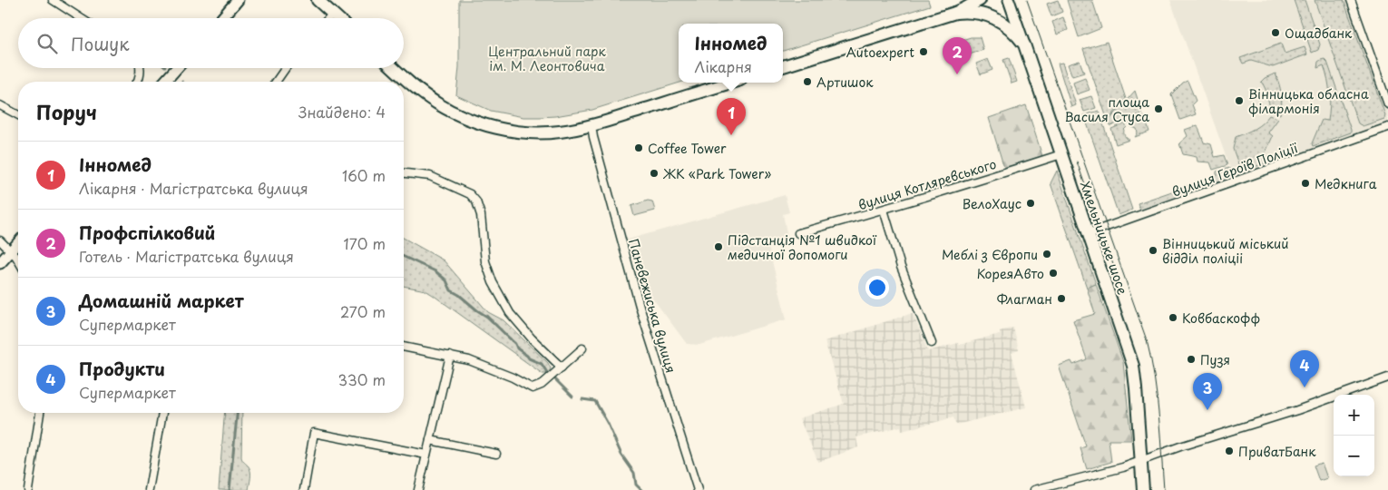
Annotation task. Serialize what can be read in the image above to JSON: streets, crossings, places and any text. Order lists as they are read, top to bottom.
{
  "streets": {
    "main road": ["Хмельницьке шосе"],
    "street": ["вулиця Героїв Поліції", "вулиця Котляревського", "Паневежиська вулиця"]
  },
  "crossings": [
    ["вулиця Героїв Поліції", "Хмельницьке шосе"],
    ["вулиця Котляревського", "Хмельницьке шосе"]
  ],
  "parks": ["Центральний парк ім. М. Леонтовича"],
  "places": [
    "Ощадбанк",
    "Autoexpert",
    "Артишок",
    "Вінницька обласна філармонія",
    "площа Василя Стуса",
    "Coffee Tower",
    "ЖК «Park Tower»",
    "Медкнига",
    "ВелоХаус",
    "Підстанція №1 швидкої медичної допомоги",
    "Вінницький міський відділ поліціі",
    "Меблі з Європи",
    "КореяАвто",
    "Флагман",
    "Ковбаскофф",
    "Пузя",
    "ПриватБанк"
  ],
  "page": {
    "search": "Пошук",
    "popup": ["Інномед", "Лікарня"],
    "pins": [
      "2",
      "1",
      "4",
      "3"
    ],
    "heading": ["Поруч", "Знайдено: 4"],
    "list": [
      {
        "mark": "1",
        "name": "Інномед",
        "note": "Лікарня · Магістратська вулиця",
        "value": "160 m"
      },
      {
        "mark": "2",
        "name": "Профспілковий",
        "note": "Готель · Магістратська вулиця",
        "value": "170 m"
      },
      {
        "mark": "3",
        "name": "Домашній маркет",
        "note": "Супермаркет",
        "value": "270 m"
      },
      {
        "mark": "4",
        "name": "Продукти",
        "note": "Супермаркет",
        "value": "330 m"
      }
    ],
    "map_buttons": ["+", "−"]
  }
}
